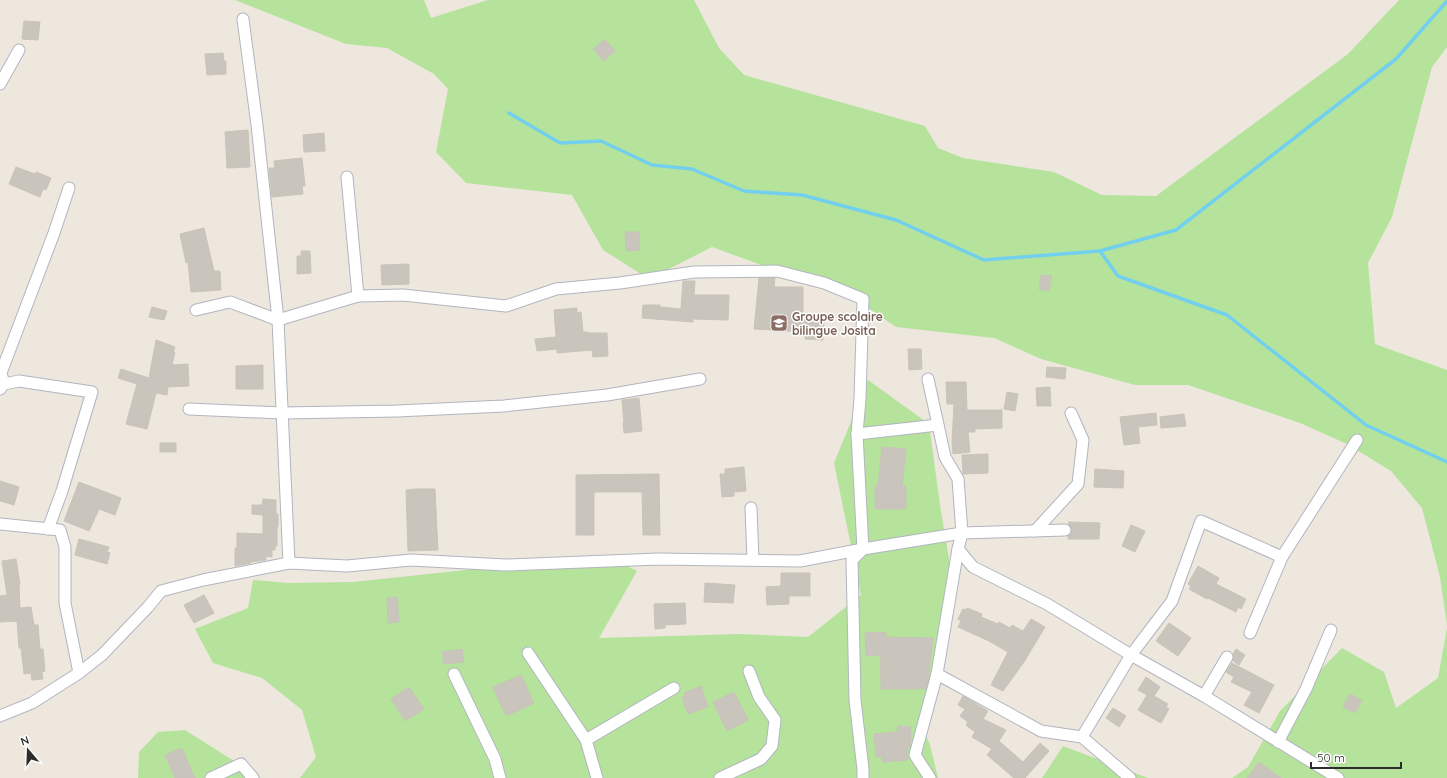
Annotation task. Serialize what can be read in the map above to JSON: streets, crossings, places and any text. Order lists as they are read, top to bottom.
{
  "places": {
    "school or university": ["Groupe scolaire bilingue Josita"]
  },
  "scale_bar": "50 m",
  "north": "top"
}
